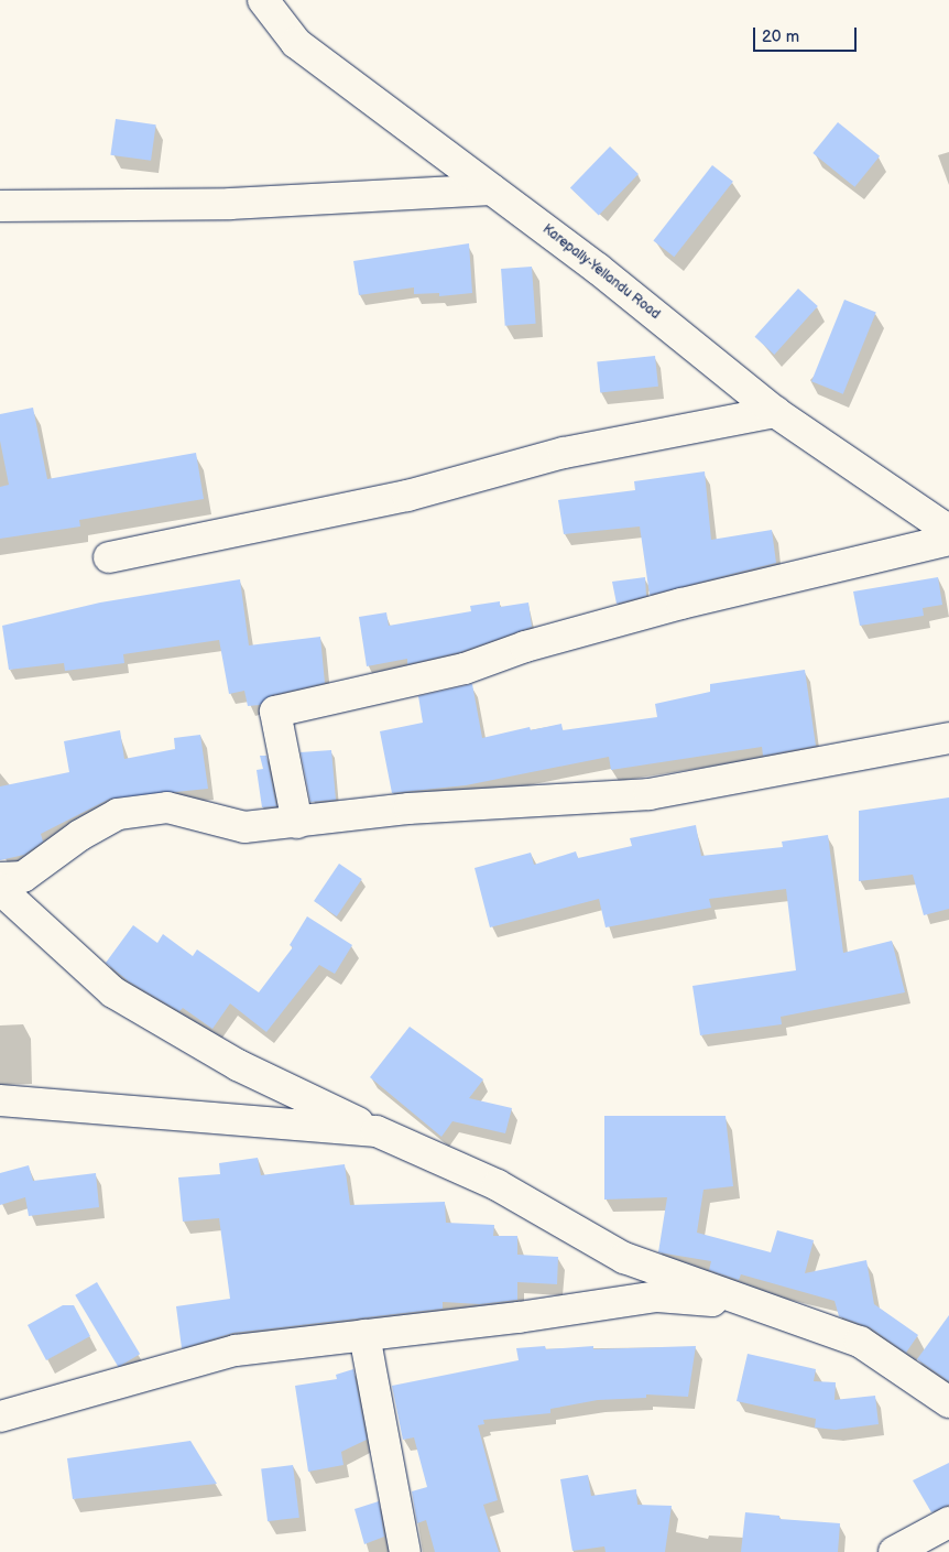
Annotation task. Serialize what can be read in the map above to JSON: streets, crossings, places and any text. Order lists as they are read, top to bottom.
{
  "streets": {
    "street": ["Karepally-Yellandu Road"]
  },
  "scale_bar": "20 m"
}
